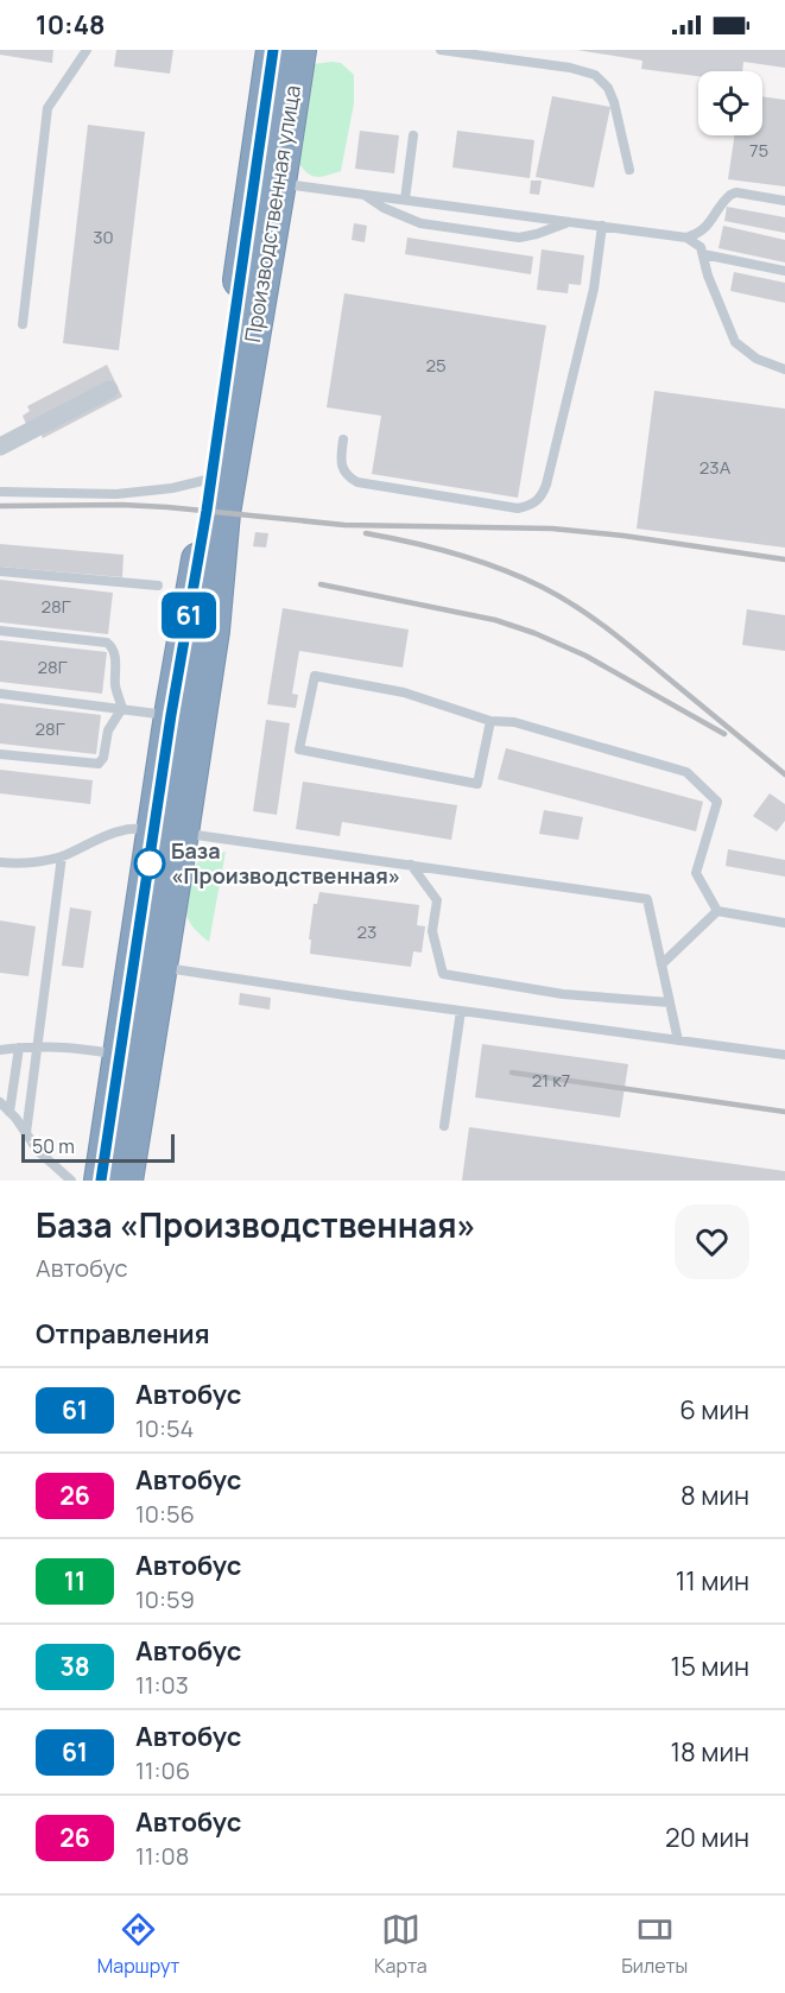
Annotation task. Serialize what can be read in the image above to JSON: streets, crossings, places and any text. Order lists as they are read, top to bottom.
{
  "streets": {
    "highway": ["Производственная улица"]
  },
  "places": ["База «Производственная»"],
  "lines": ["bus line 61"],
  "house_numbers": [
    "75",
    "30",
    "25",
    "23А",
    "28Г",
    "28Г",
    "28Г",
    "23",
    "21 к7"
  ],
  "scale_bar": "50 m",
  "page": {
    "status": "10:48",
    "on_map": "61",
    "scale": "50 m",
    "heading": [
      ["База «Производственная»", "Автобус"],
      "Отправления"
    ],
    "list": [
      {
        "mark": "61",
        "name": "Автобус",
        "note": "10:54",
        "value": "6 мин"
      },
      {
        "mark": "26",
        "name": "Автобус",
        "note": "10:56",
        "value": "8 мин"
      },
      {
        "mark": "11",
        "name": "Автобус",
        "note": "10:59",
        "value": "11 мин"
      },
      {
        "mark": "38",
        "name": "Автобус",
        "note": "11:03",
        "value": "15 мин"
      },
      {
        "mark": "61",
        "name": "Автобус",
        "note": "11:06",
        "value": "18 мин"
      },
      {
        "mark": "26",
        "name": "Автобус",
        "note": "11:08",
        "value": "20 мин"
      }
    ],
    "tabs": ["Маршрут", "Карта", "Билеты"]
  }
}
